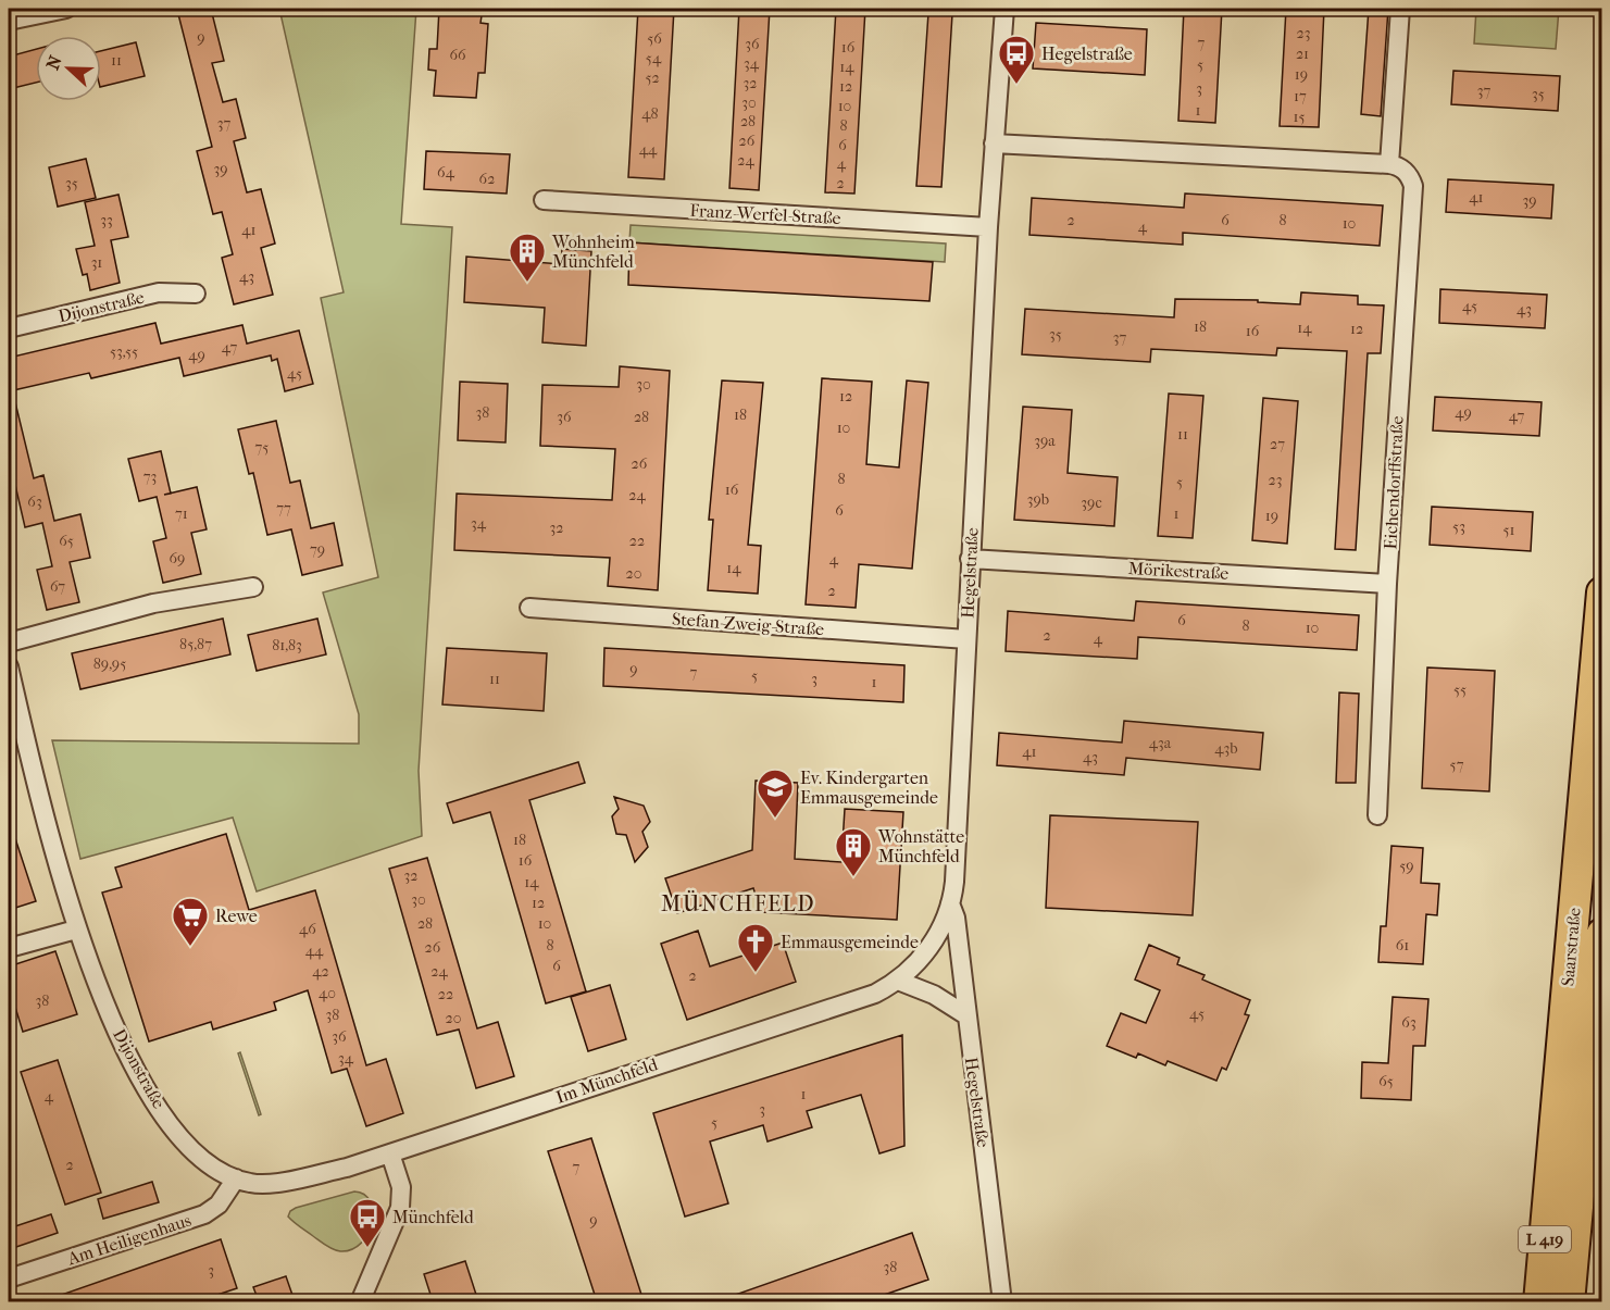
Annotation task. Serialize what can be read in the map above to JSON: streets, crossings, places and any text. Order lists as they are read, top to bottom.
{
  "streets": {
    "highway": ["Saarstraße", "L 419"],
    "street": [
      "Franz-Werfel-Straße",
      "Dijonstraße",
      "Eichendorffstraße",
      "Mörikestraße",
      "Hegelstraße",
      "Stefan-Zweig-Straße",
      "Im Münchfeld",
      "Am Heiligenhaus"
    ]
  },
  "crossings": [
    ["Franz-Werfel-Straße", "Hegelstraße"],
    ["Dijonstraße", "Im Münchfeld"],
    ["Dijonstraße", "Am Heiligenhaus"],
    ["Eichendorffstraße", "Mörikestraße"],
    ["Mörikestraße", "Hegelstraße"],
    ["Hegelstraße", "Stefan-Zweig-Straße"],
    ["Hegelstraße", "Im Münchfeld"]
  ],
  "districts": ["MÜNCHFELD"],
  "places": {
    "bus stop": ["Hegelstraße", "Münchfeld"],
    "building": ["Wohnheim Münchfeld", "Wohnstätte Münchfeld"],
    "school or university": ["Ev. Kindergarten Emmausgemeinde"],
    "supermarket": ["Rewe"],
    "church": ["Emmausgemeinde"]
  },
  "house_numbers": [
    "23",
    "9",
    "56",
    "7",
    "36",
    "16",
    "21",
    "66",
    "54",
    "11",
    "34",
    "5",
    "14",
    "19",
    "52",
    "32",
    "12",
    "3",
    "37",
    "35",
    "17",
    "30",
    "10",
    "1",
    "48",
    "15",
    "28",
    "37",
    "8",
    "26",
    "6",
    "44",
    "24",
    "4",
    "39",
    "64",
    "62",
    "35",
    "2",
    "41",
    "39",
    "33",
    "2",
    "6",
    "8",
    "10",
    "4",
    "41",
    "31",
    "43",
    "45",
    "43",
    "18",
    "14",
    "12",
    "16",
    "35",
    "37",
    "47",
    "53,55",
    "49",
    "45",
    "30",
    "12",
    "38",
    "49",
    "18",
    "47",
    "36",
    "28",
    "10",
    "11",
    "39a",
    "27",
    "75",
    "26",
    "73",
    "8",
    "23",
    "5",
    "16",
    "24",
    "39b",
    "63",
    "39c",
    "77",
    "6",
    "71",
    "1",
    "19",
    "34",
    "53",
    "32",
    "51",
    "65",
    "22",
    "79",
    "69",
    "4",
    "14",
    "20",
    "67",
    "2",
    "6",
    "8",
    "10",
    "2",
    "4",
    "85,87",
    "81,83",
    "89,95",
    "9",
    "7",
    "5",
    "11",
    "3",
    "1",
    "55",
    "43a",
    "43b",
    "41",
    "43",
    "57",
    "18",
    "16",
    "59",
    "32",
    "14",
    "30",
    "12",
    "28",
    "10",
    "46",
    "8",
    "61",
    "26",
    "44",
    "6",
    "42",
    "24",
    "2",
    "40",
    "22",
    "38",
    "45",
    "38",
    "20",
    "63",
    "36",
    "34",
    "65",
    "1",
    "4",
    "3",
    "5",
    "2",
    "7",
    "9",
    "38",
    "3"
  ],
  "north": "left"
}
